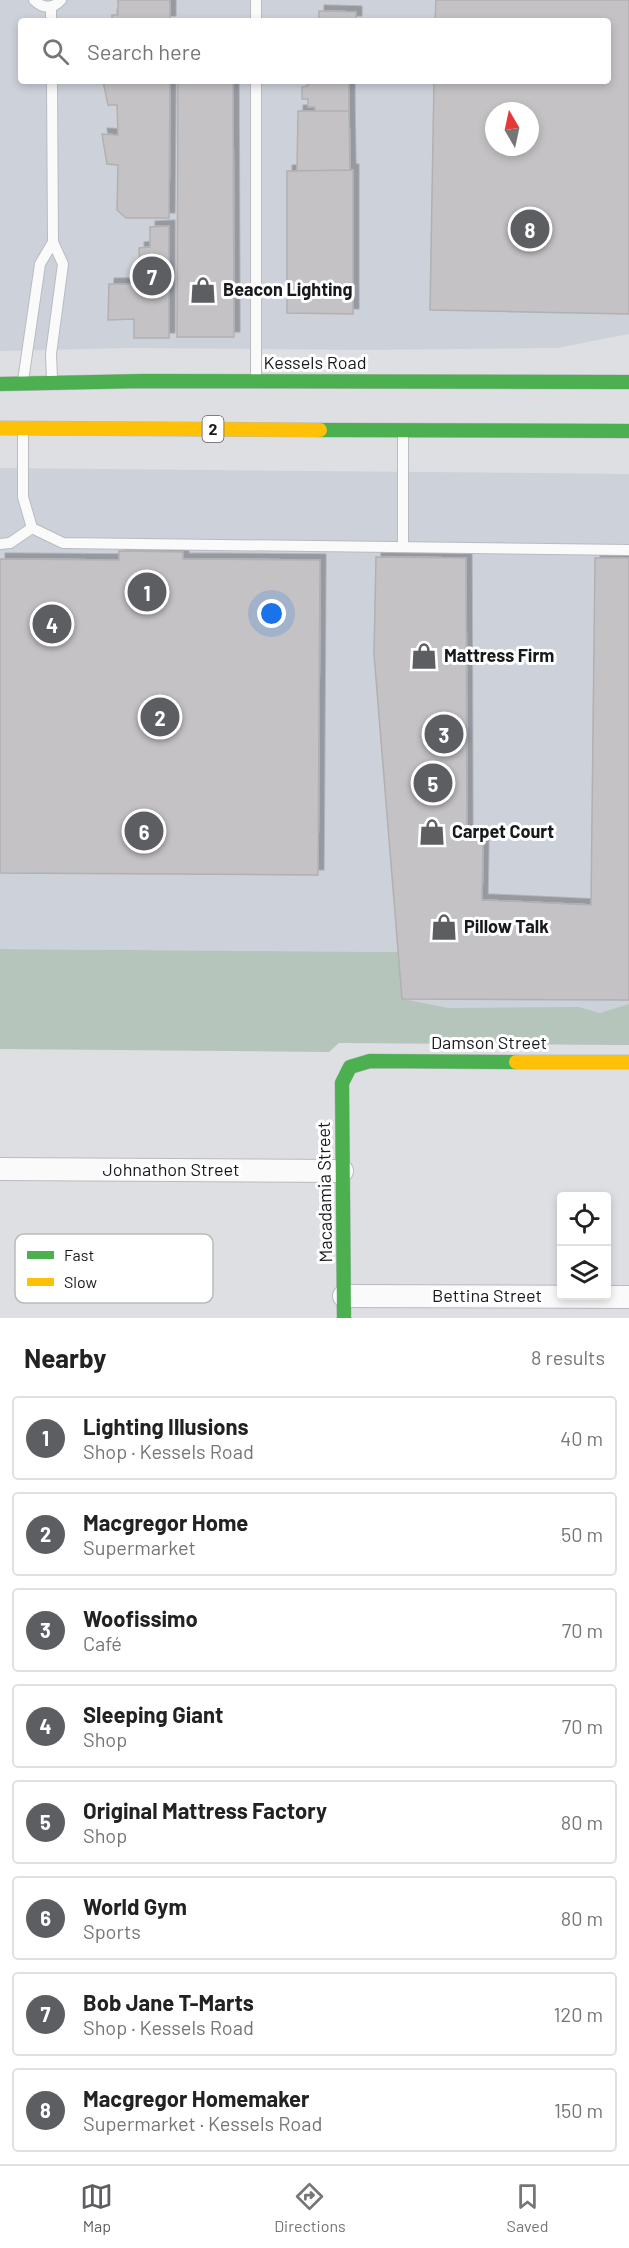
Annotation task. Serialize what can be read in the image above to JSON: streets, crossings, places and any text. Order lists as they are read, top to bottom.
{
  "streets": {
    "main road": [
      "Kessels Road",
      "2",
      "Damson Street",
      "Macadamia Street"
    ],
    "street": ["Johnathon Street", "Bettina Street"]
  },
  "crossings": [
    ["Damson Street", "Macadamia Street"],
    ["Johnathon Street", "Macadamia Street"],
    ["Macadamia Street", "Bettina Street"]
  ],
  "places": {
    "shop": [
      "Beacon Lighting",
      "Mattress Firm",
      "Carpet Court",
      "Pillow Talk"
    ]
  },
  "legend": ["Fast", "Slow"],
  "north": "top",
  "page": {
    "search": "Search here",
    "pins": [
      "8",
      "7",
      "1",
      "4",
      "2",
      "3",
      "5",
      "6"
    ],
    "heading": ["Nearby", "8 results"],
    "list": [
      {
        "mark": "1",
        "name": "Lighting Illusions",
        "note": "Shop · Kessels Road",
        "value": "40 m"
      },
      {
        "mark": "2",
        "name": "Macgregor Home",
        "note": "Supermarket",
        "value": "50 m"
      },
      {
        "mark": "3",
        "name": "Woofissimo",
        "note": "Café",
        "value": "70 m"
      },
      {
        "mark": "4",
        "name": "Sleeping Giant",
        "note": "Shop",
        "value": "70 m"
      },
      {
        "mark": "5",
        "name": "Original Mattress Factory",
        "note": "Shop",
        "value": "80 m"
      },
      {
        "mark": "6",
        "name": "World Gym",
        "note": "Sports",
        "value": "80 m"
      },
      {
        "mark": "7",
        "name": "Bob Jane T-Marts",
        "note": "Shop · Kessels Road",
        "value": "120 m"
      },
      {
        "mark": "8",
        "name": "Macgregor Homemaker",
        "note": "Supermarket · Kessels Road",
        "value": "150 m"
      }
    ],
    "nav": ["Map", "Directions", "Saved"]
  }
}
